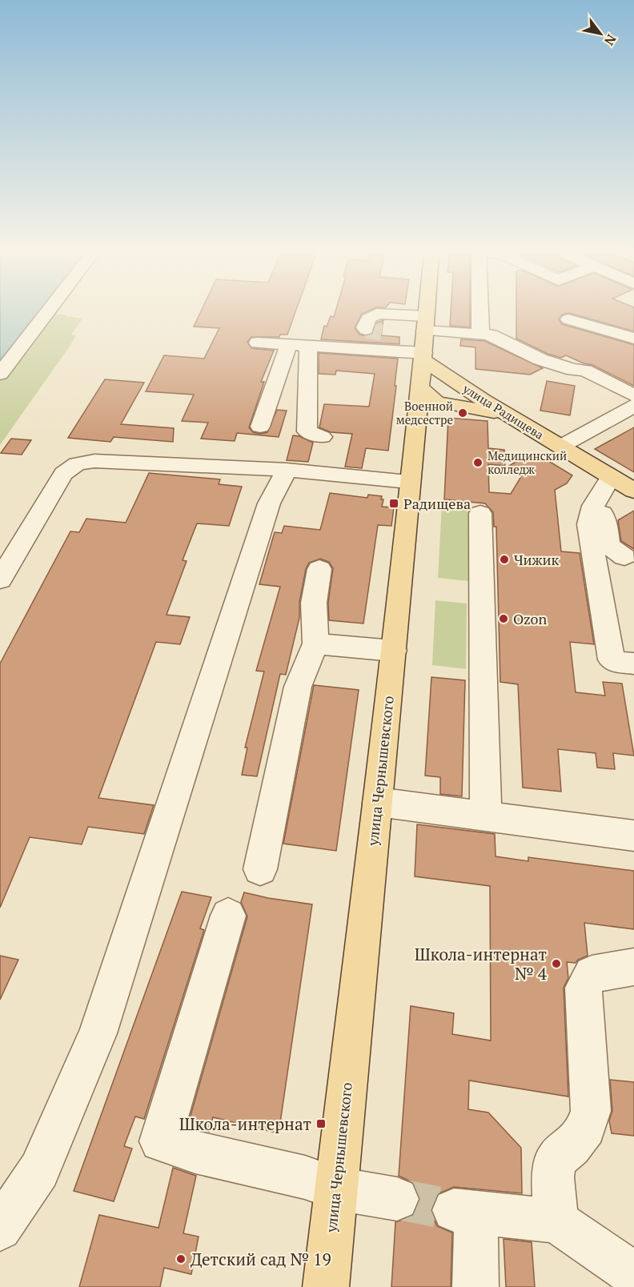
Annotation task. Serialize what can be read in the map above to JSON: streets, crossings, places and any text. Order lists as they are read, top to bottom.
{
  "streets": {
    "main road": ["улица Радищева", "улица Чернышевского"]
  },
  "crossings": [
    ["улица Радищева", "улица Чернышевского"]
  ],
  "places": {
    "other": [
      "Военной медсестре",
      "Медицинский колледж",
      "Чижик",
      "Ozon",
      "Школа-интернат № 4",
      "Детский сад № 19"
    ],
    "transit": ["Радищева", "Школа-интернат"]
  },
  "north": "bottom right"
}
